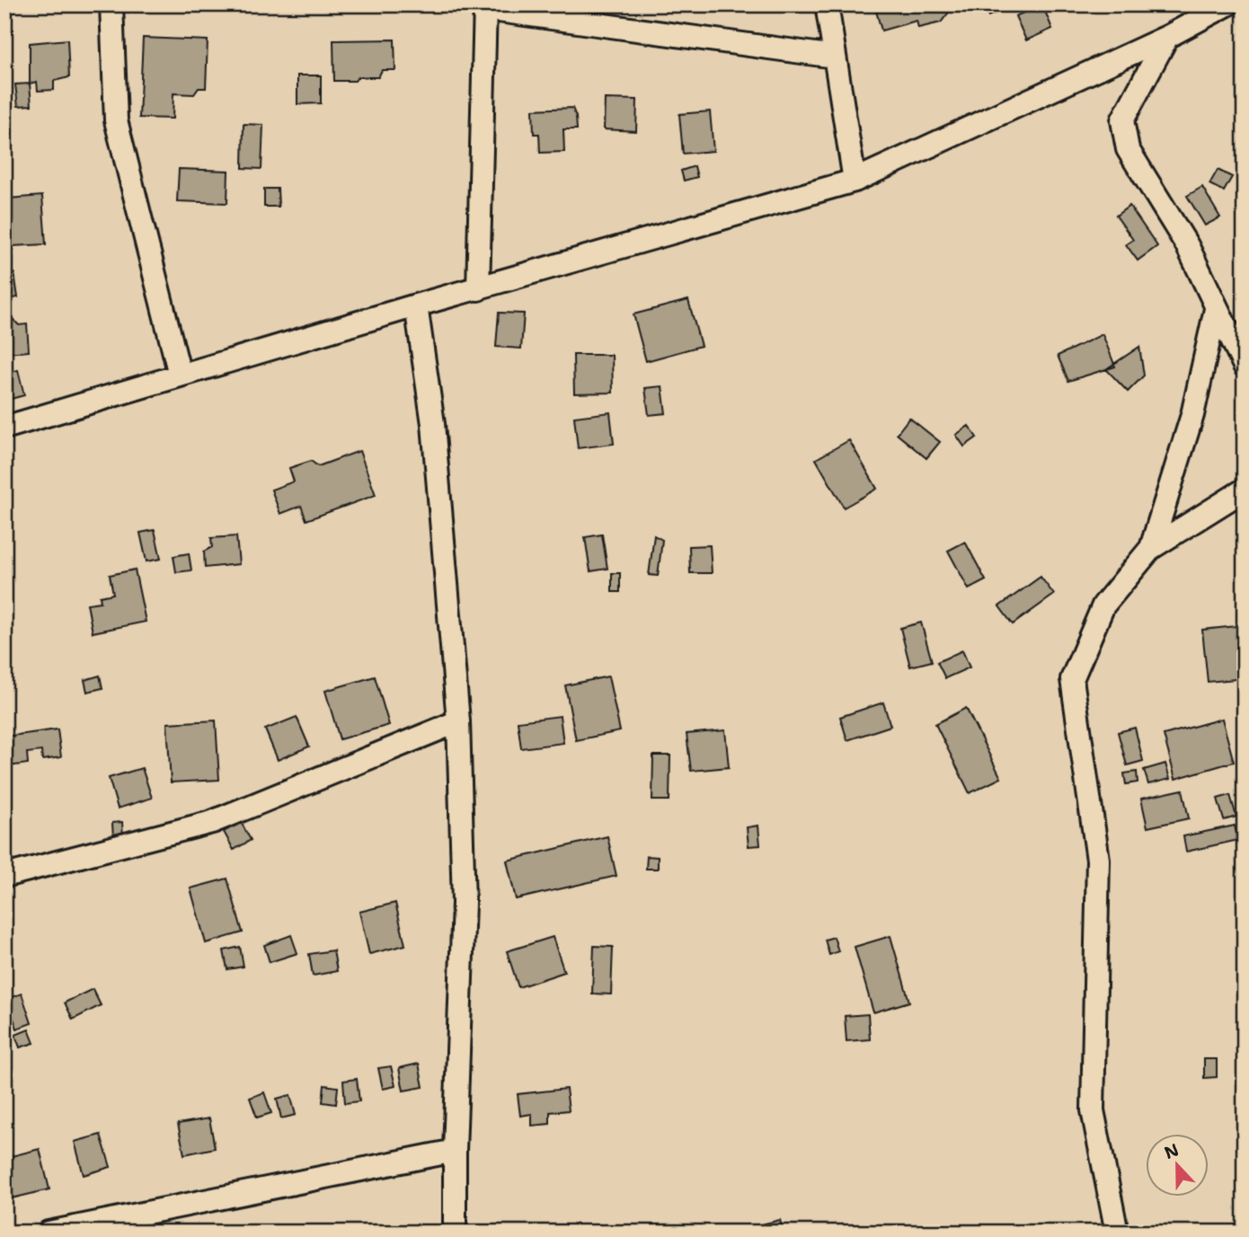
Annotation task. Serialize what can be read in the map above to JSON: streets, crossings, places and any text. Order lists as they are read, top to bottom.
{
  "north": "top"
}
